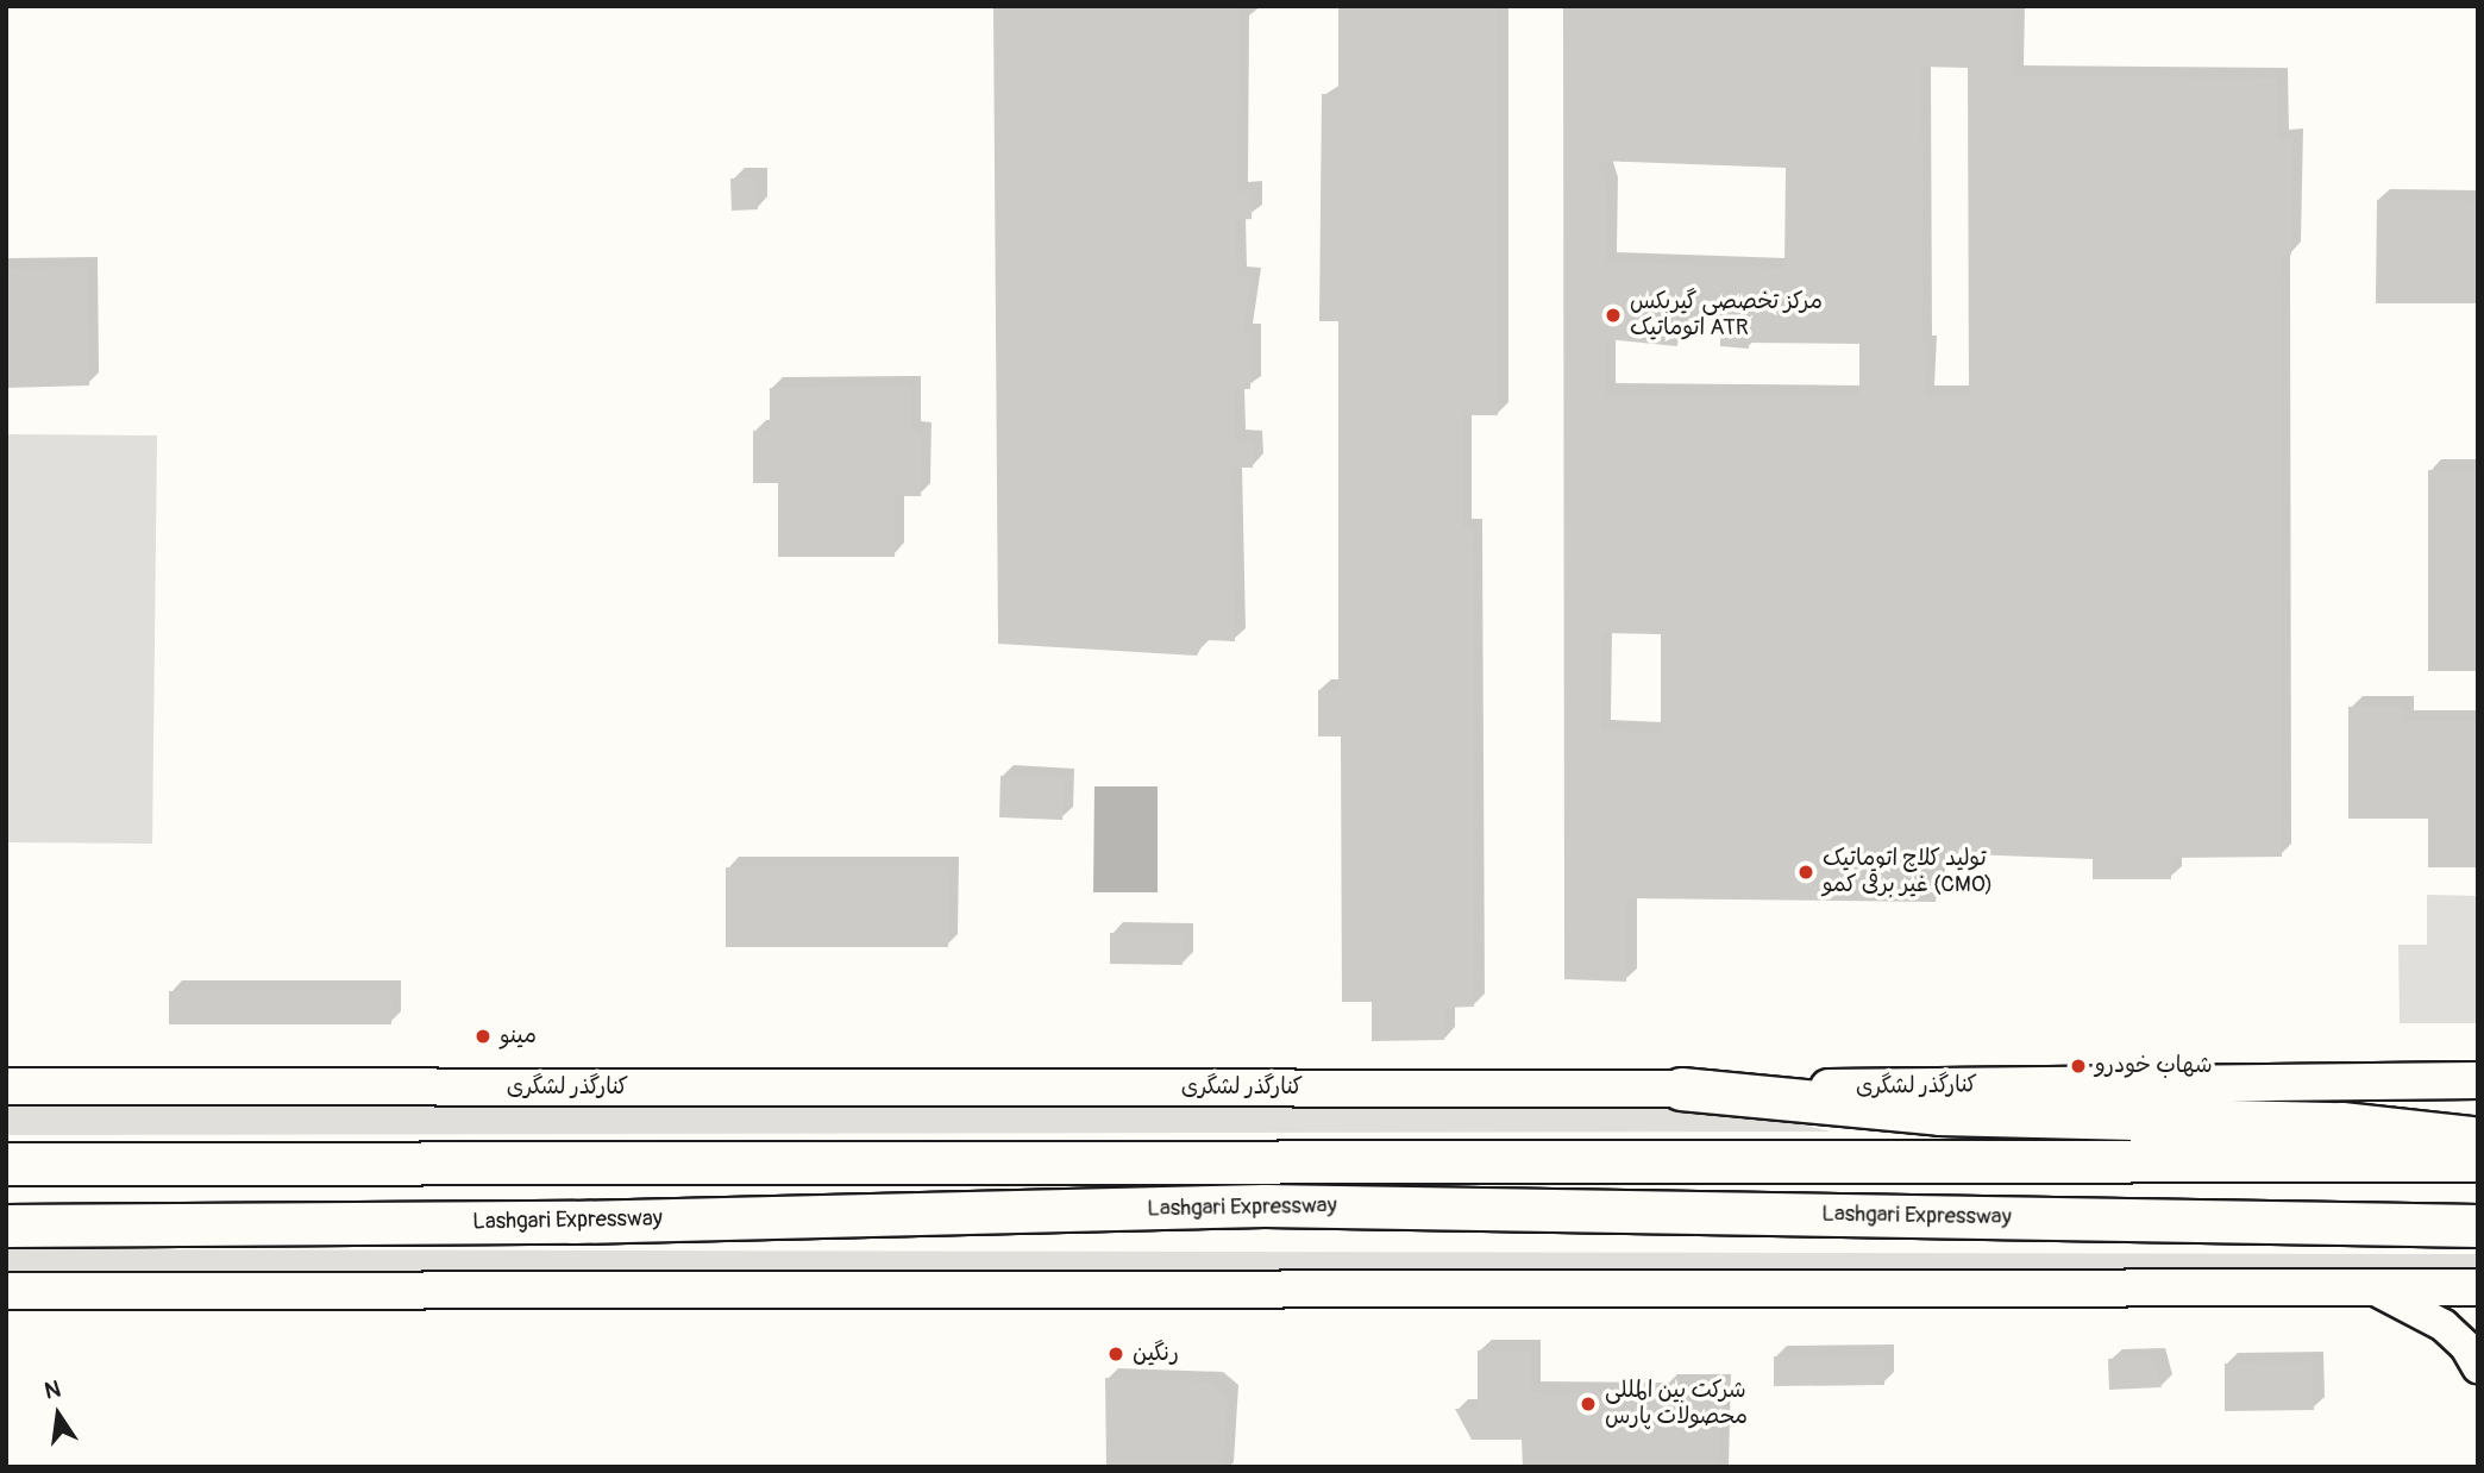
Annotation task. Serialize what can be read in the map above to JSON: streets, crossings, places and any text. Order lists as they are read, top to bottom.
{
  "streets": {
    "highway": ["Lashgari Expressway"],
    "main road": ["کنارگذر لشگری"]
  },
  "places": [
    "مرکز تخصصی گیربکس اتوماتیک ATR",
    "تولید کلاچ اتوماتیک غیر برقی کمو (CMO)",
    "مینو",
    "شهاب خودرو",
    "رنگین",
    "شرکت بین المللی محصولات پارس"
  ],
  "north": "top"
}
